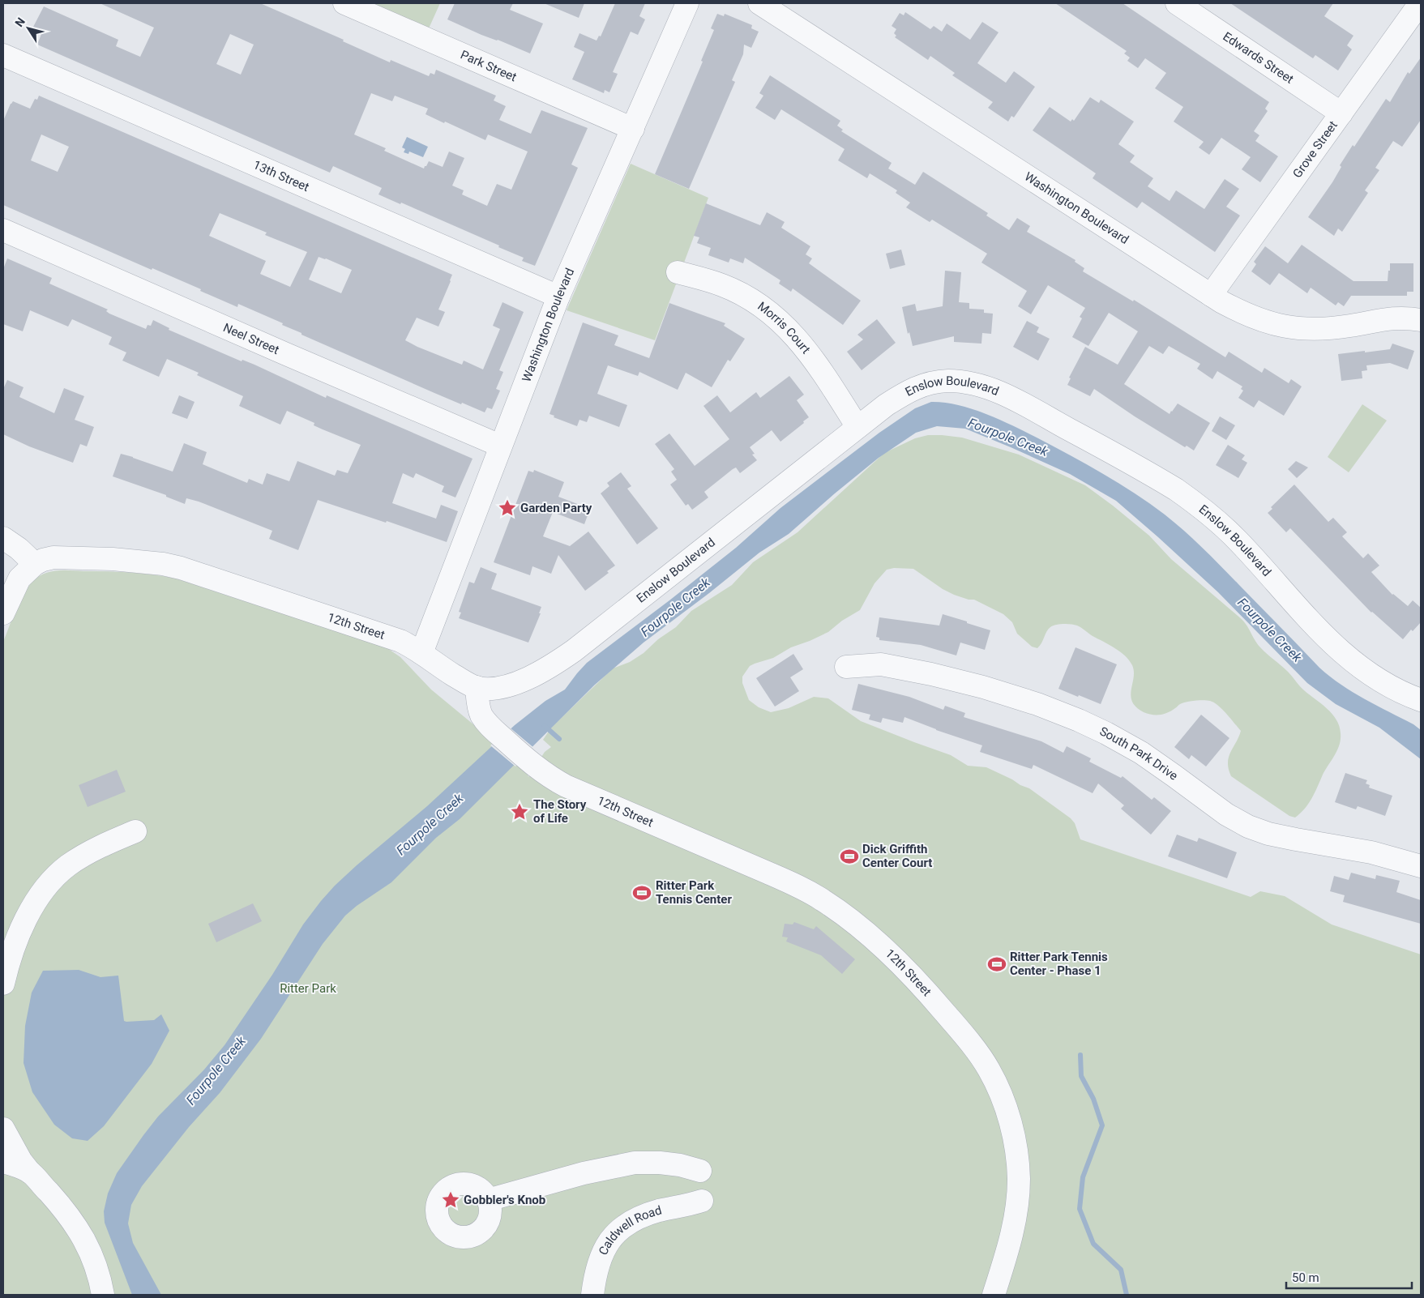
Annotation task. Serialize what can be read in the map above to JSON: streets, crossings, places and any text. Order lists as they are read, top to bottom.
{
  "streets": {
    "street": [
      "Edwards Street",
      "Park Street",
      "Grove Street",
      "13th Street",
      "Washington Boulevard",
      "Morris Court",
      "Neel Street",
      "Enslow Boulevard",
      "12th Street",
      "South Park Drive",
      "Caldwell Road"
    ]
  },
  "crossings": [
    ["Edwards Street", "Grove Street"],
    ["Park Street", "Washington Boulevard"],
    ["Grove Street", "Washington Boulevard"],
    ["13th Street", "Washington Boulevard"],
    ["Washington Boulevard", "Neel Street"],
    ["Washington Boulevard", "12th Street"],
    ["Morris Court", "Enslow Boulevard"],
    ["Enslow Boulevard", "12th Street"]
  ],
  "water": ["Fourpole Creek"],
  "parks": ["Ritter Park"],
  "places": {
    "place": ["Garden Party", "The Story of Life", "Gobbler's Knob"],
    "sports": ["Dick Griffith Center Court", "Ritter Park Tennis Center", "Ritter Park Tennis Center - Phase 1"]
  },
  "scale_bar": "50 m",
  "north": "top left"
}
